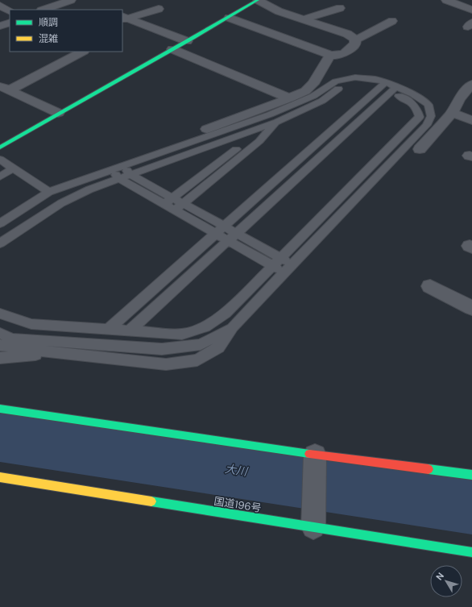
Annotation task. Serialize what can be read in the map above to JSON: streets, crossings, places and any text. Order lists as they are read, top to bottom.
{
  "streets": {
    "main road": ["国道196号"]
  },
  "water": ["大川"],
  "legend": ["順調", "混雑"],
  "north": "top left"
}
